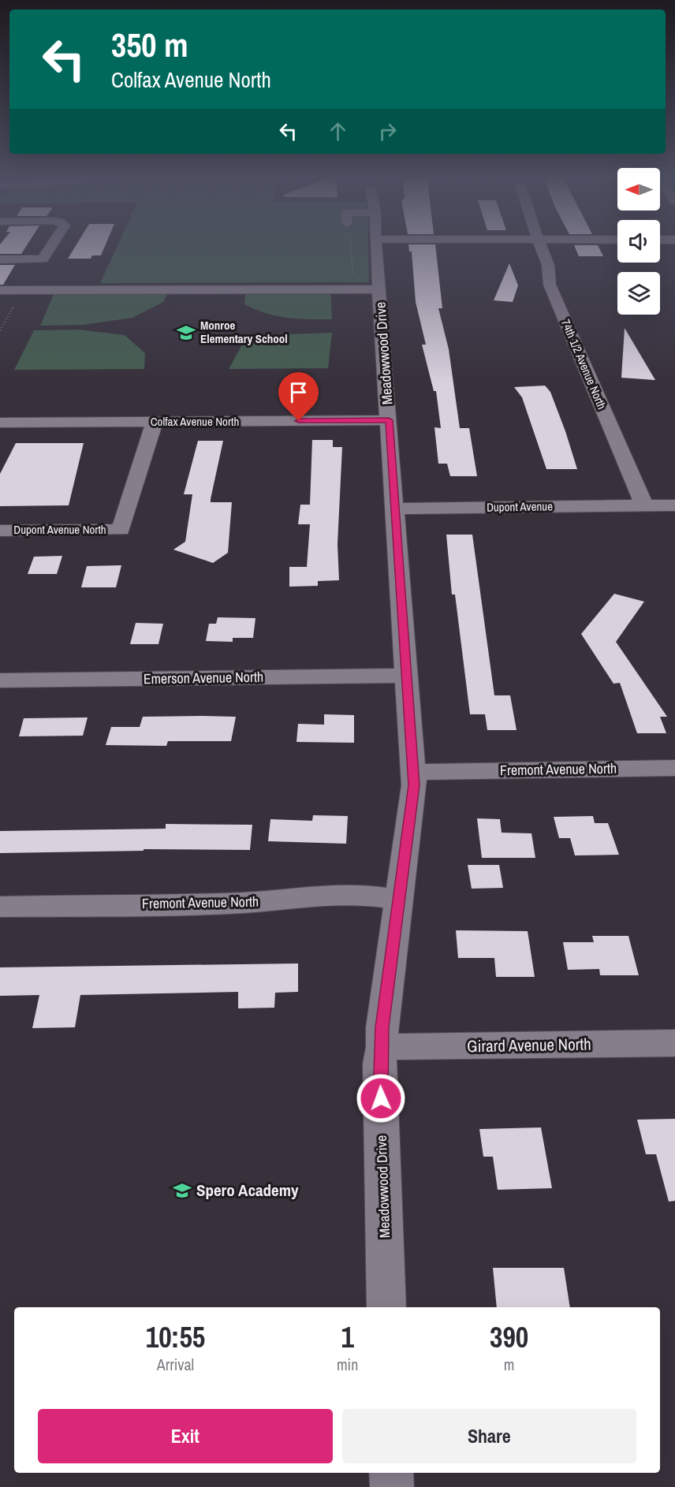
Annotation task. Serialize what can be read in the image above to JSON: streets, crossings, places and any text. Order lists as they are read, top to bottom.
{
  "streets": {
    "street": [
      "Meadowwood Drive",
      "74th 1/2 Avenue North",
      "Colfax Avenue North",
      "Dupont Avenue",
      "Dupont Avenue North",
      "Emerson Avenue North",
      "Fremont Avenue North",
      "Girard Avenue North"
    ]
  },
  "crossings": [
    ["Meadowwood Drive", "Colfax Avenue North"],
    ["Meadowwood Drive", "Dupont Avenue"],
    ["Meadowwood Drive", "Emerson Avenue North"],
    ["Meadowwood Drive", "Fremont Avenue North"],
    ["Meadowwood Drive", "Girard Avenue North"],
    ["74th 1/2 Avenue North", "Dupont Avenue"],
    ["Colfax Avenue North", "Dupont Avenue North"]
  ],
  "places": {
    "school or university": ["Monroe Elementary School", "Spero Academy"]
  },
  "north": "left",
  "page": {
    "turn": ["350 m", "Colfax Avenue North"],
    "eta": [
      "10:55",
      "Arrival",
      "1",
      "min",
      "390",
      "m"
    ],
    "buttons": ["Exit", "Share"]
  }
}
